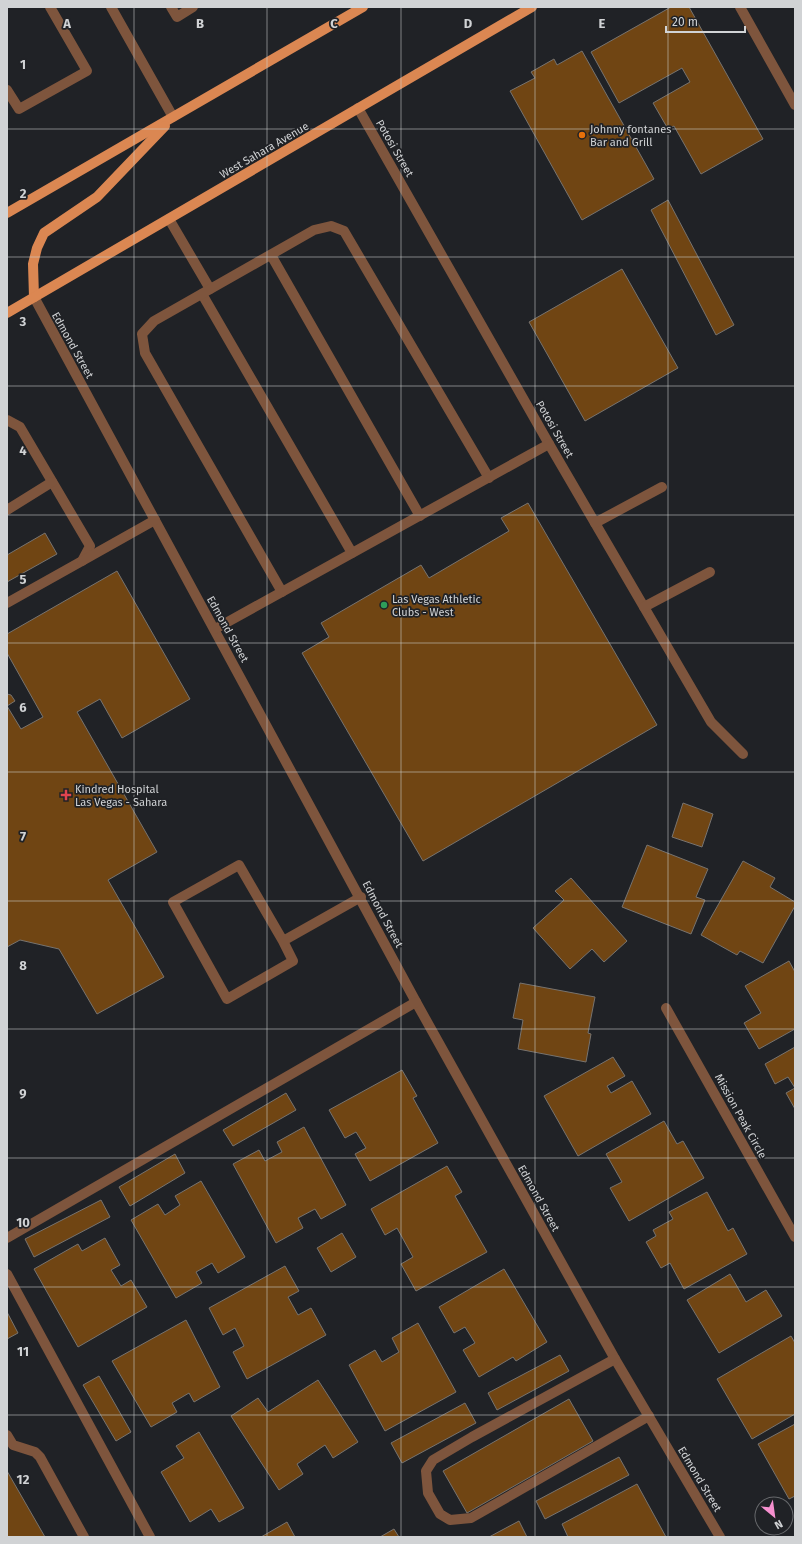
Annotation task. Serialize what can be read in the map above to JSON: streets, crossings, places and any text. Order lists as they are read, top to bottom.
{
  "streets": {
    "main road": ["West Sahara Avenue"],
    "street": ["Potosi Street", "Edmond Street", "Mission Peak Circle"]
  },
  "crossings": [
    ["Potosi Street", "West Sahara Avenue"],
    ["West Sahara Avenue", "Edmond Street"]
  ],
  "places": {
    "other": ["Johnny fontanes Bar and Grill", "Las Vegas Athletic Clubs - West"],
    "health": ["Kindred Hospital Las Vegas - Sahara"]
  },
  "scale_bar": "20 m",
  "north": "bottom right",
  "grid": {
    "columns": [
      "A",
      "B",
      "C",
      "D",
      "E"
    ],
    "rows": [
      "1",
      "2",
      "3",
      "4",
      "5",
      "6",
      "7",
      "8",
      "9",
      "10",
      "11",
      "12"
    ]
  }
}
